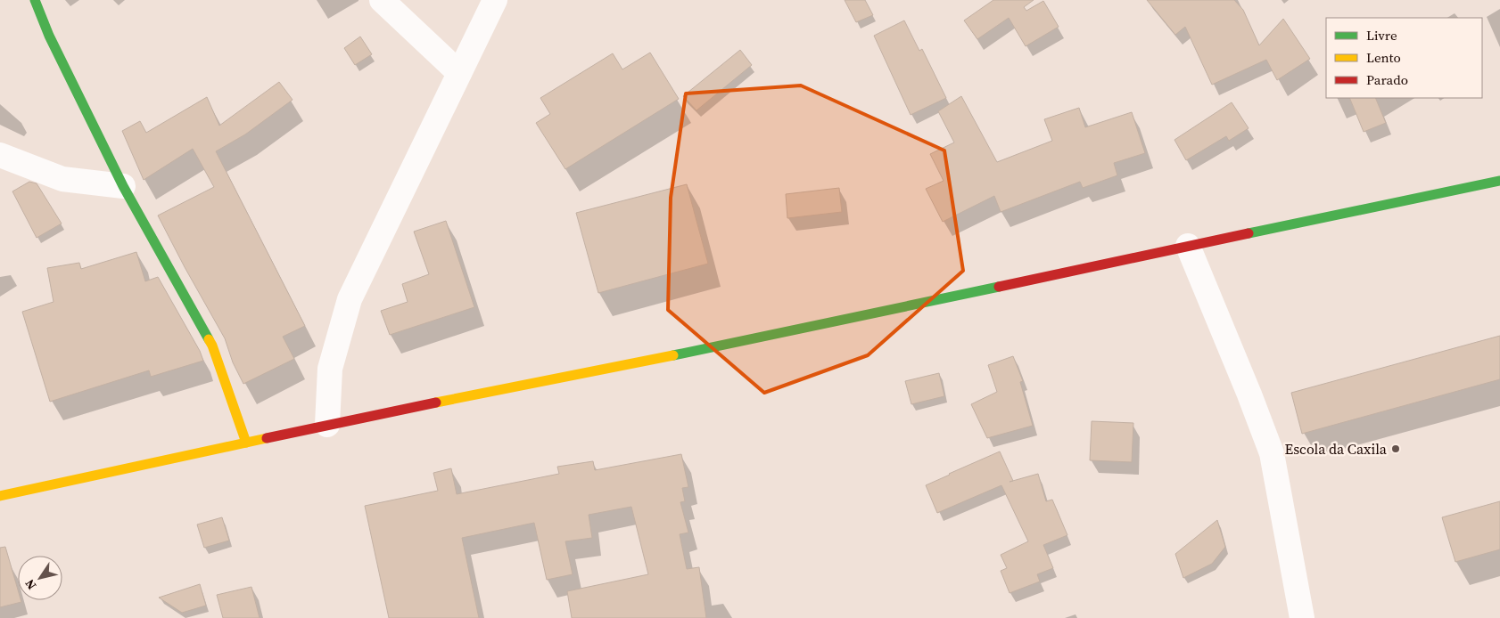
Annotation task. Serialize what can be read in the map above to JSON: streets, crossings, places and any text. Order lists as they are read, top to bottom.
{
  "places": ["Escola da Caxila"],
  "legend": ["Livre", "Lento", "Parado"],
  "north": "bottom left"
}
